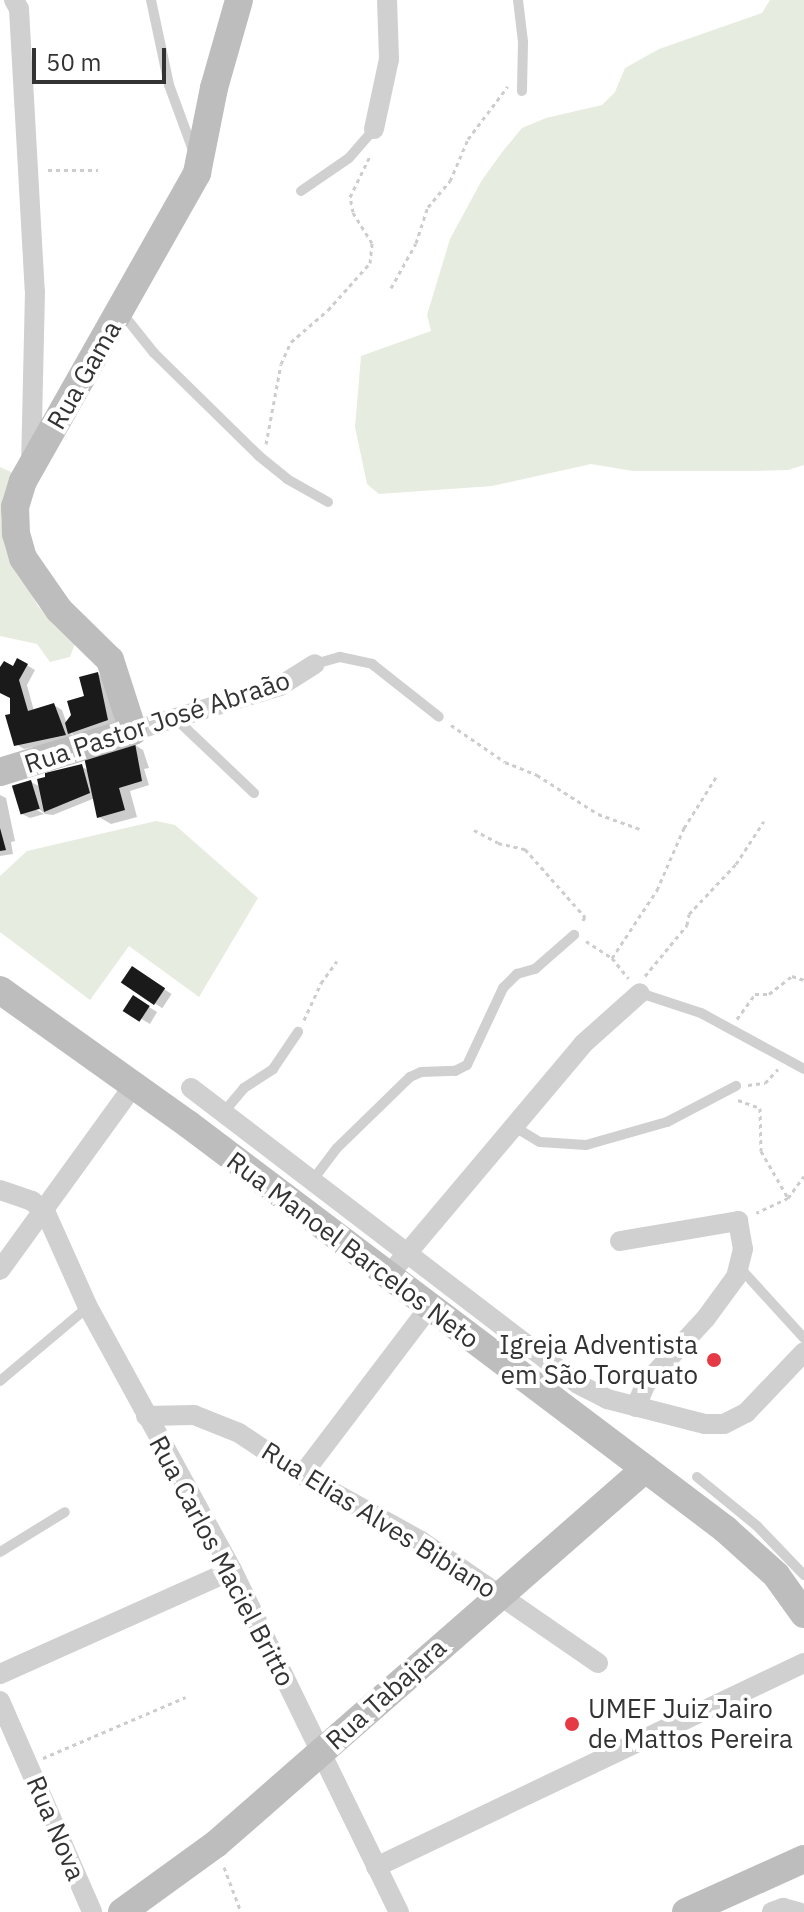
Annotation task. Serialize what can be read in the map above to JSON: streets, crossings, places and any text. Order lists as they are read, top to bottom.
{
  "streets": {
    "street": [
      "Rua Gama",
      "Rua Pastor José Abraão",
      "Rua Manoel Barcelos Neto",
      "Rua Elias Alves Bibiano",
      "Rua Carlos Maciel Britto",
      "Rua Tabajara",
      "Rua Nova"
    ]
  },
  "crossings": [
    ["Rua Gama", "Rua Pastor José Abraão"],
    ["Rua Manoel Barcelos Neto", "Rua Tabajara"],
    ["Rua Elias Alves Bibiano", "Rua Carlos Maciel Britto"],
    ["Rua Elias Alves Bibiano", "Rua Tabajara"],
    ["Rua Carlos Maciel Britto", "Rua Tabajara"]
  ],
  "places": ["Igreja Adventista em São Torquato", "UMEF Juiz Jairo de Mattos Pereira"],
  "scale_bar": "50 m"
}
